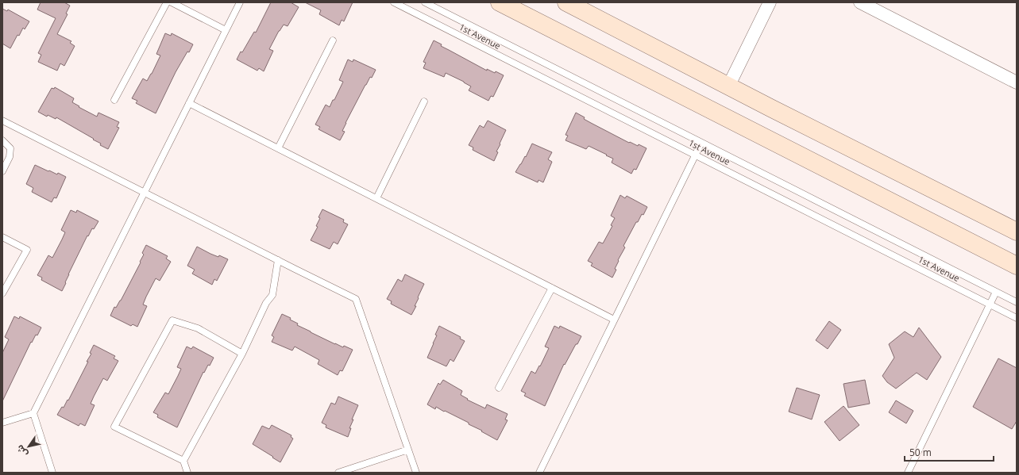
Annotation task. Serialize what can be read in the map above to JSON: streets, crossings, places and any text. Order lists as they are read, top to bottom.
{
  "streets": {
    "lane": ["1st Avenue"]
  },
  "scale_bar": "50 m",
  "north": "bottom left"
}
